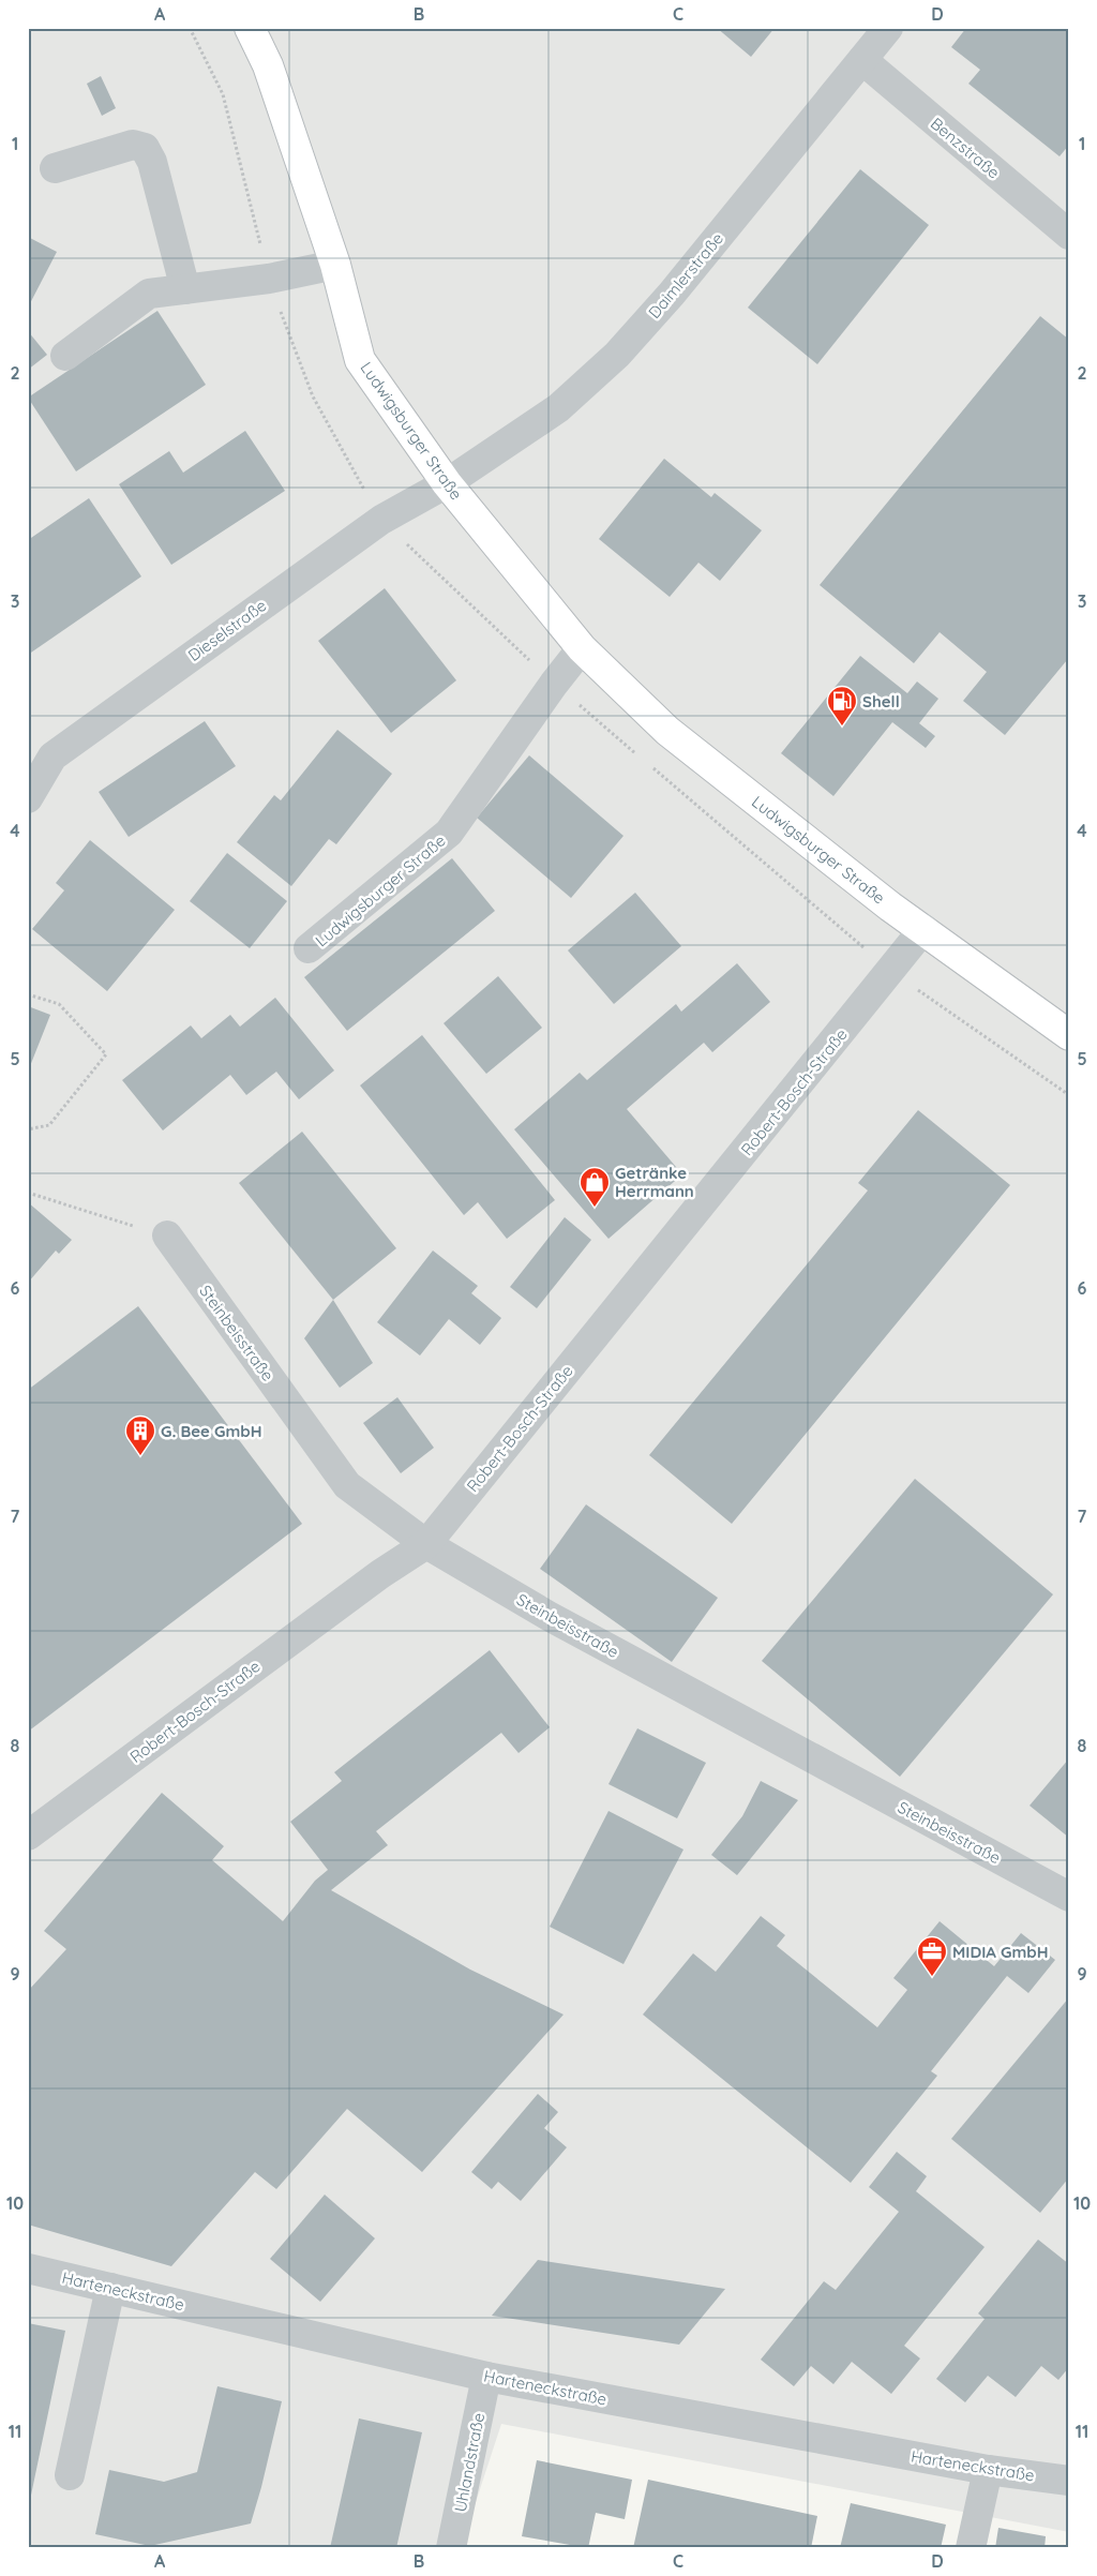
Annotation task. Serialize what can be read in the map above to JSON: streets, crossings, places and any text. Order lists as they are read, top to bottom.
{
  "streets": {
    "main road": ["Ludwigsburger Straße"],
    "street": [
      "Benzstraße",
      "Daimlerstraße",
      "Dieselstraße",
      "Robert-Bosch-Straße",
      "Steinbeisstraße",
      "Harteneckstraße",
      "Uhlandstraße"
    ]
  },
  "crossings": [
    ["Benzstraße", "Daimlerstraße"],
    ["Daimlerstraße", "Ludwigsburger Straße"],
    ["Daimlerstraße", "Dieselstraße"],
    ["Ludwigsburger Straße", "Dieselstraße"],
    ["Ludwigsburger Straße", "Robert-Bosch-Straße"],
    ["Robert-Bosch-Straße", "Steinbeisstraße"],
    ["Harteneckstraße", "Uhlandstraße"]
  ],
  "places": {
    "fuel station": ["Shell"],
    "shop": ["Getränke Herrmann"],
    "building": ["G. Bee GmbH"],
    "office": ["MIDIA GmbH"]
  },
  "grid": {
    "columns": [
      "A",
      "B",
      "C",
      "D"
    ],
    "rows": [
      "1",
      "2",
      "3",
      "4",
      "5",
      "6",
      "7",
      "8",
      "9",
      "10",
      "11"
    ]
  }
}
